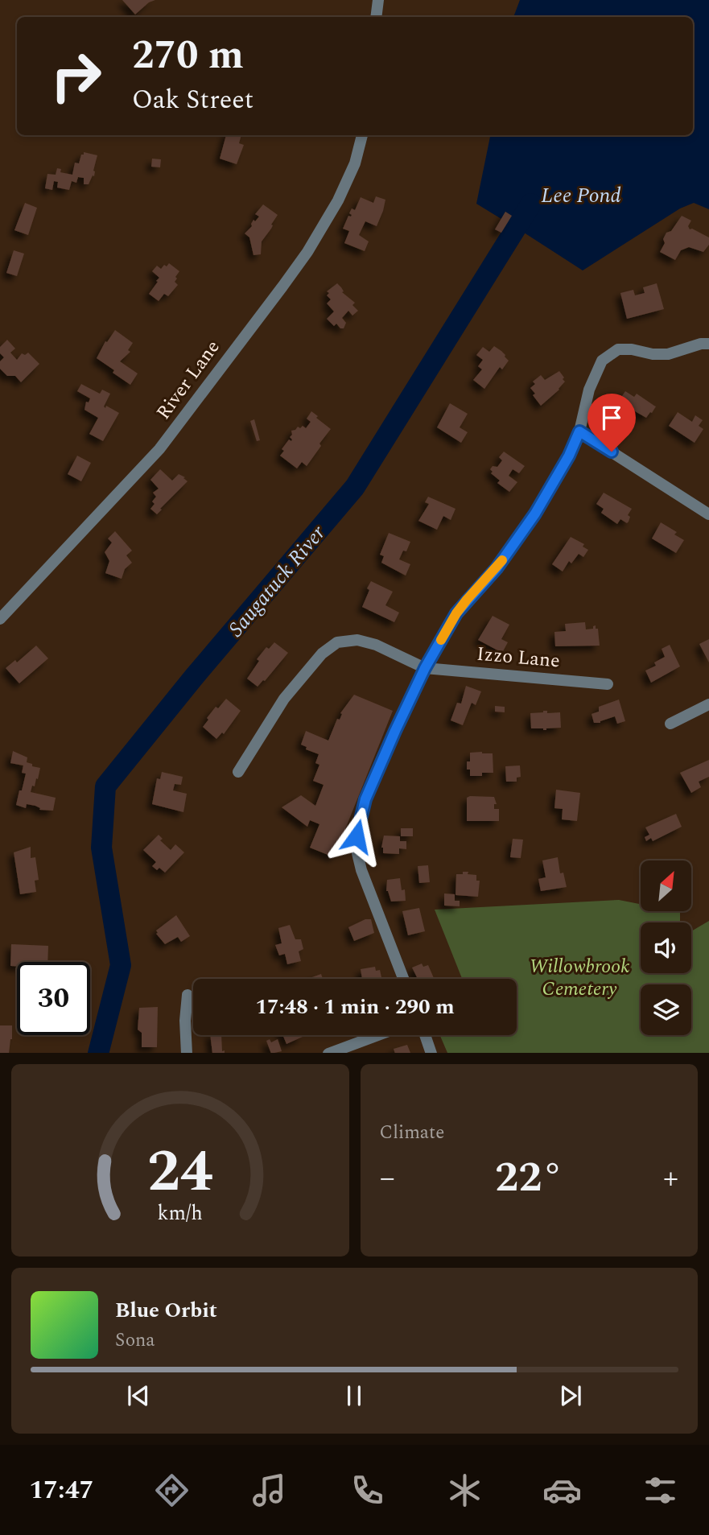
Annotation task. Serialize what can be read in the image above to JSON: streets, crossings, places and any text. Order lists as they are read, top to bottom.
{
  "streets": {
    "street": ["River Lane", "Izzo Lane"]
  },
  "water": ["Lee Pond", "Saugatuck River"],
  "parks": ["Willowbrook Cemetery"],
  "north": "top right",
  "page": {
    "turn": ["270 m", "Oak Street"],
    "limit": "30",
    "trip": "17:48 · 1 min · 290 m",
    "tile": "Climate",
    "heat": ["−", "22°", "+"],
    "song": ["Blue Orbit", "Sona"],
    "tabs": "17:47",
    "gauge": ["24", "km/h"]
  }
}
